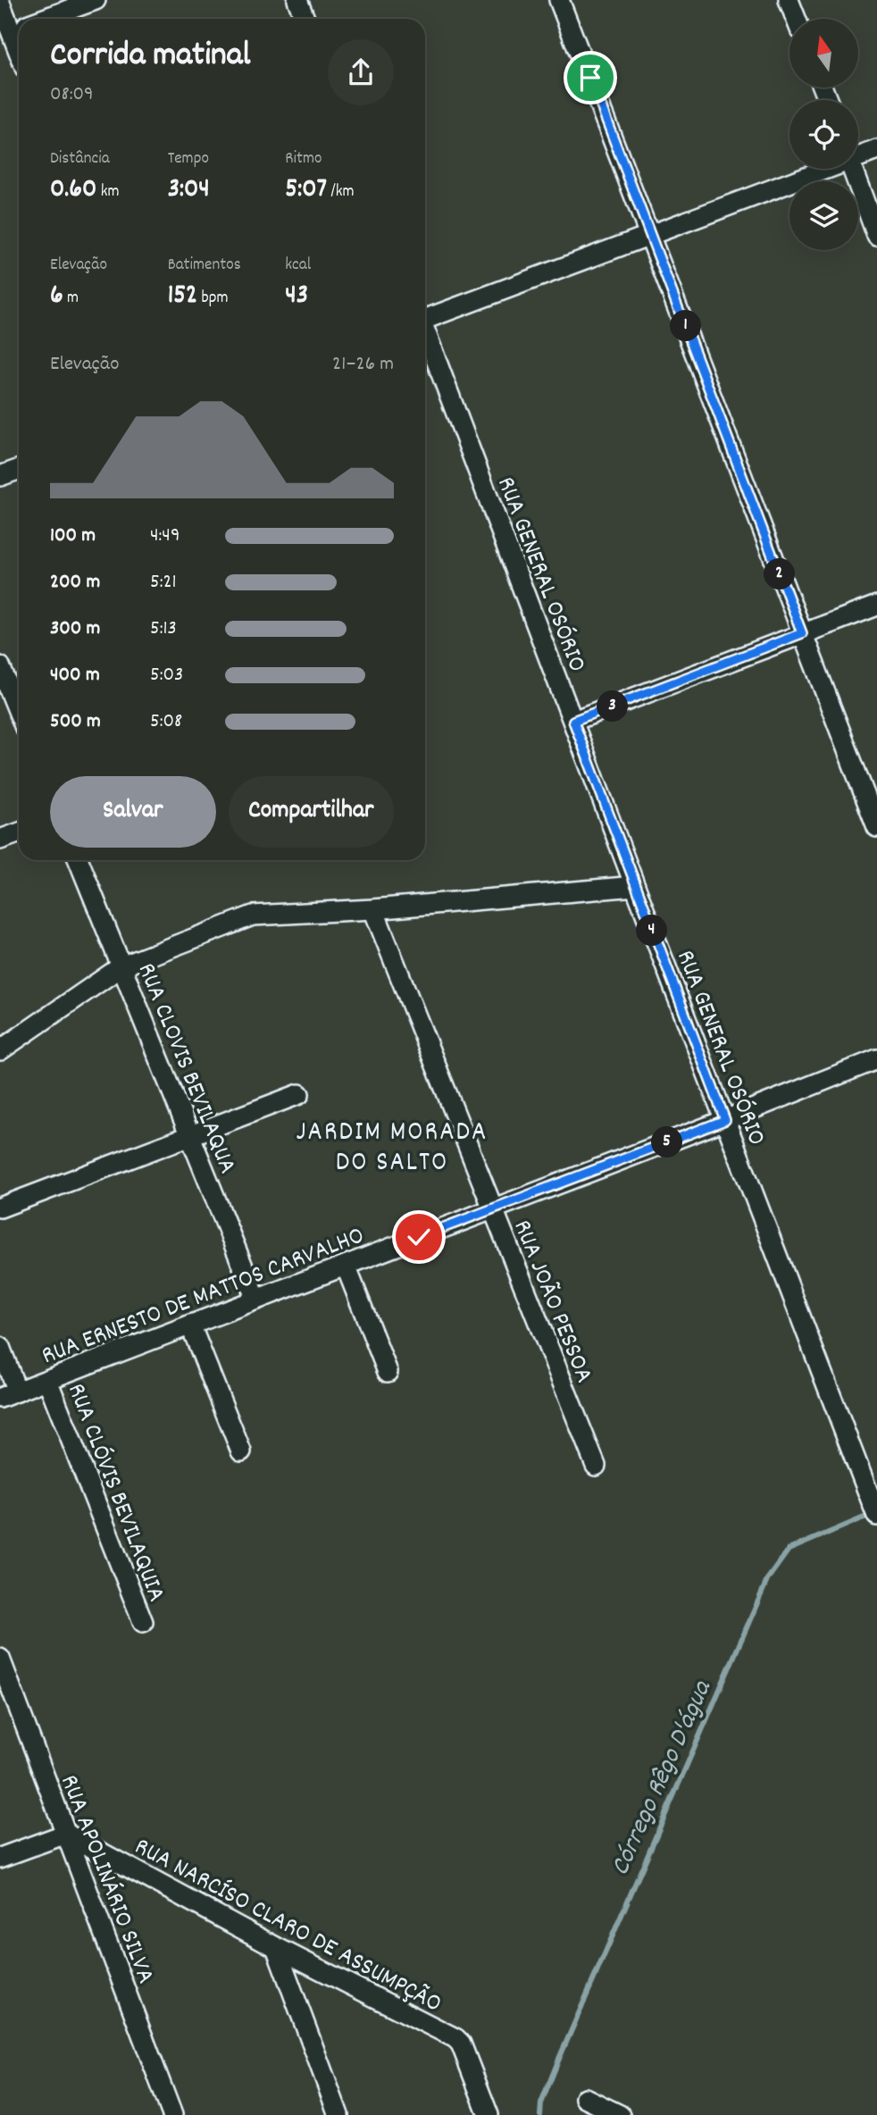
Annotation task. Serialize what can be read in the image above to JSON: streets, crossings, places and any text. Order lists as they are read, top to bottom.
{
  "streets": {
    "street": [
      "RUA GENERAL OSÓRIO",
      "RUA CLOVIS BEVILAQUA",
      "RUA ERNESTO DE MATTOS CARVALHO",
      "RUA JOÃO PESSOA",
      "RUA CLÓVIS BEVILAQUIA",
      "RUA APOLINÁRIO SILVA",
      "RUA NARCÍSO CLARO DE ASSUMPÇÃO"
    ]
  },
  "crossings": [
    ["RUA GENERAL OSÓRIO", "RUA ERNESTO DE MATTOS CARVALHO"],
    ["RUA CLOVIS BEVILAQUA", "RUA ERNESTO DE MATTOS CARVALHO"],
    ["RUA ERNESTO DE MATTOS CARVALHO", "RUA JOÃO PESSOA"],
    ["RUA ERNESTO DE MATTOS CARVALHO", "RUA CLÓVIS BEVILAQUIA"],
    ["RUA APOLINÁRIO SILVA", "RUA NARCÍSO CLARO DE ASSUMPÇÃO"]
  ],
  "districts": ["JARDIM MORADA DO SALTO"],
  "water": ["Córrego Rêgo D'água"],
  "north": "top",
  "page": {
    "heading": ["Corrida matinal", "08:09"],
    "stats": [
      ["Distância", "0.60 km"],
      ["Tempo", "3:04"],
      ["Ritmo", "5:07 /km"],
      ["Elevação", "6 m"],
      ["Batimentos", "152 bpm"],
      ["kcal", "43"]
    ],
    "pins": [
      "1",
      "2",
      "3",
      "4",
      "5"
    ],
    "chart": ["Elevação", "21–26 m"],
    "list": [
      {
        "name": "100 m",
        "note": "4:49"
      },
      {
        "name": "200 m",
        "note": "5:21"
      },
      {
        "name": "300 m",
        "note": "5:13"
      },
      {
        "name": "400 m",
        "note": "5:03"
      },
      {
        "name": "500 m",
        "note": "5:08"
      }
    ],
    "buttons": ["Salvar", "Compartilhar"]
  }
}
